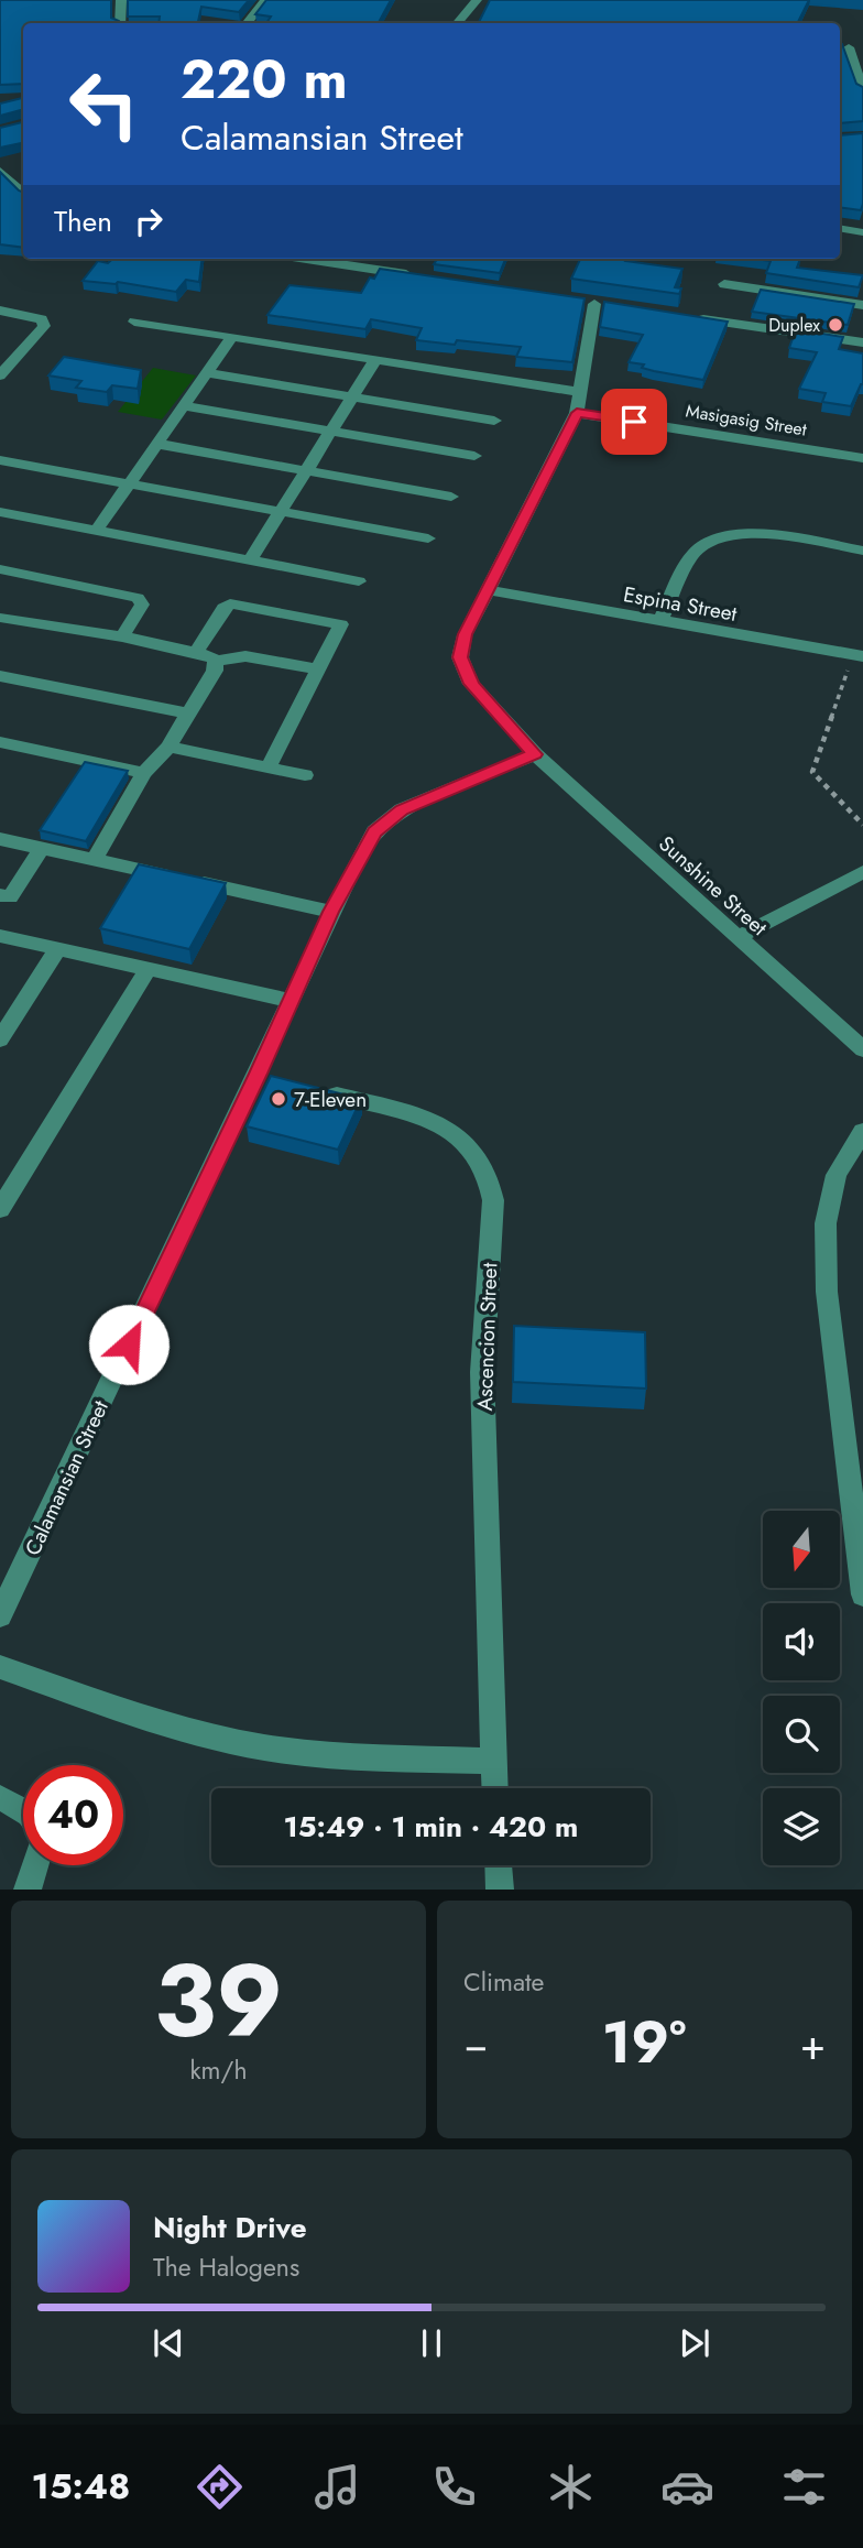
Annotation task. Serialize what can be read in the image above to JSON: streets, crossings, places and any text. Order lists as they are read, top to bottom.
{
  "streets": {
    "street": [
      "Masigasig Street",
      "Espina Street",
      "Sunshine Street",
      "Ascencion Street",
      "Calamansian Street"
    ]
  },
  "crossings": [
    ["Sunshine Street", "Calamansian Street"]
  ],
  "places": ["Duplex", "7-Eleven"],
  "north": "bottom",
  "page": {
    "turn": ["220 m", "Calamansian Street"],
    "then": "Then",
    "limit": "40",
    "trip": "15:49 · 1 min · 420 m",
    "tile": [
      ["39", "km/h"],
      "Climate"
    ],
    "heat": ["−", "19°", "+"],
    "song": ["Night Drive", "The Halogens"],
    "tabs": "15:48"
  }
}
